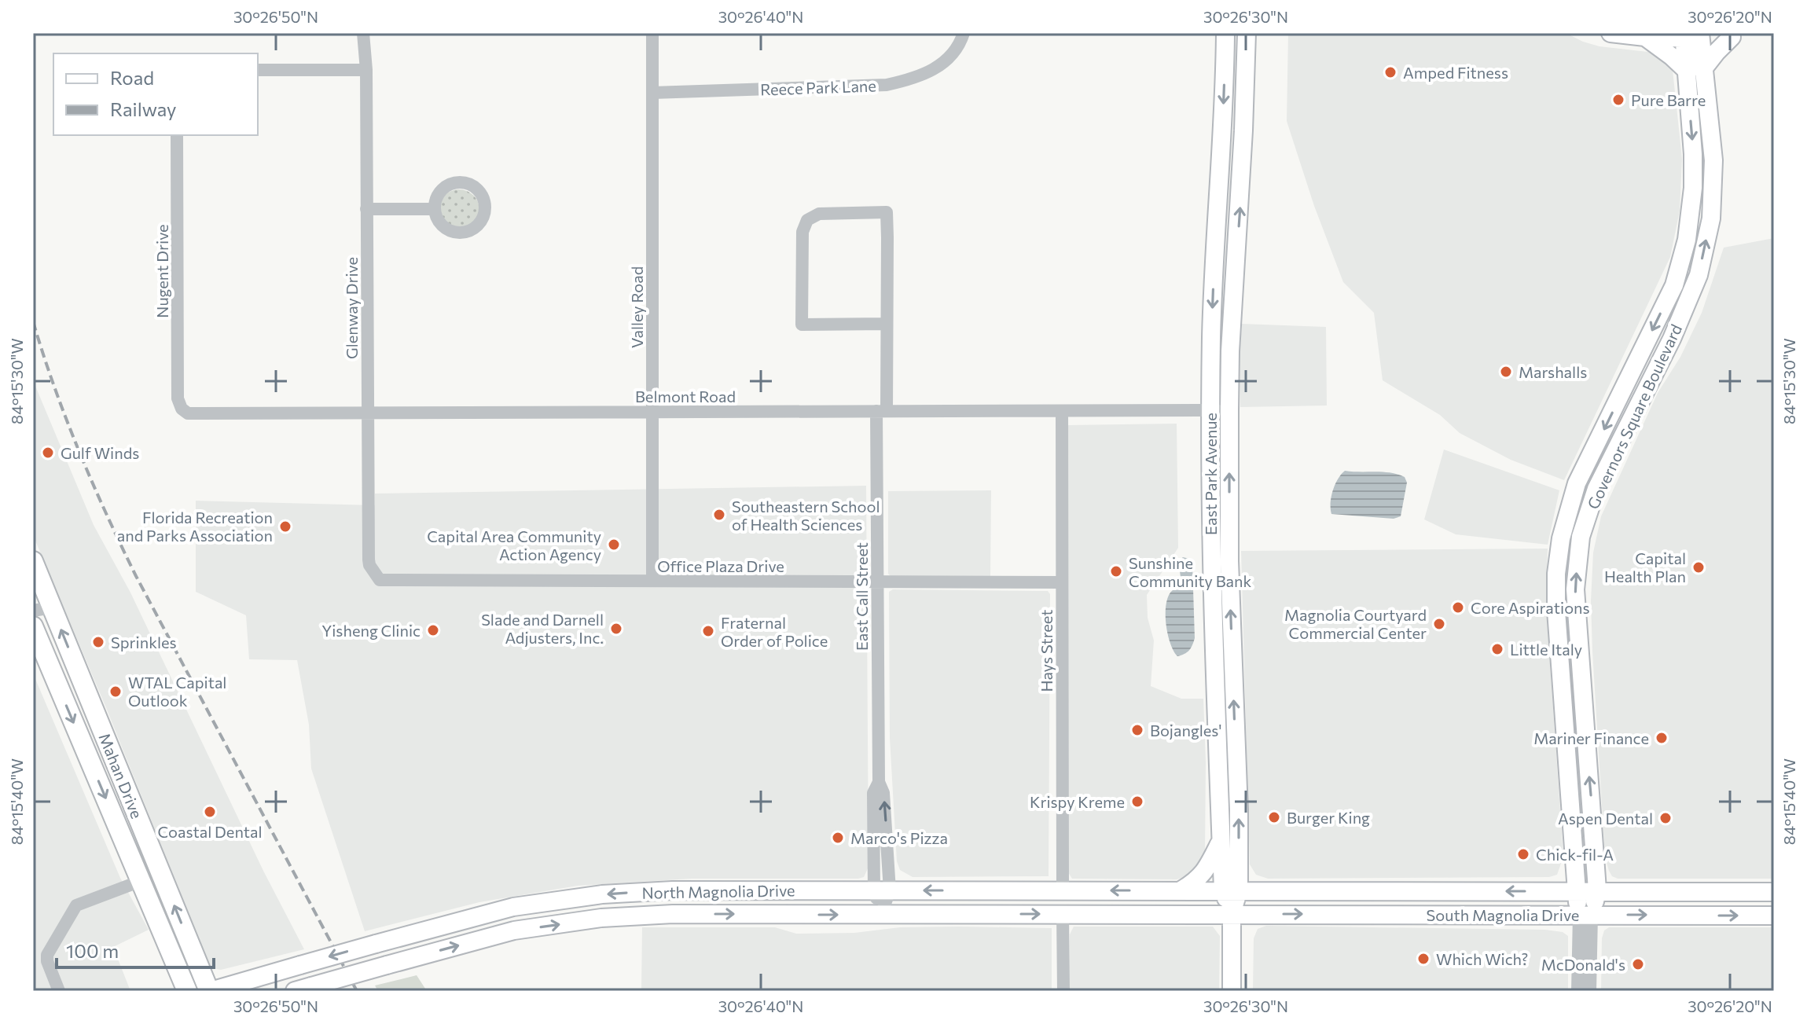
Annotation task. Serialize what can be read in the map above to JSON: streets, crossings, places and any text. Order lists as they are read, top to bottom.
{
  "streets": {
    "main road": [
      "Governors Square Boulevard",
      "East Park Avenue",
      "Mahan Drive",
      "North Magnolia Drive",
      "South Magnolia Drive"
    ],
    "street": [
      "Reece Park Lane",
      "Nugent Drive",
      "Valley Road",
      "Glenway Drive",
      "Belmont Road",
      "Office Plaza Drive",
      "East Call Street",
      "Hays Street"
    ]
  },
  "crossings": [
    ["Reece Park Lane", "Valley Road"],
    ["Nugent Drive", "Belmont Road"],
    ["Valley Road", "Belmont Road"],
    ["Valley Road", "Office Plaza Drive"],
    ["Glenway Drive", "Belmont Road"],
    ["Glenway Drive", "Office Plaza Drive"],
    ["Belmont Road", "East Park Avenue"],
    ["Belmont Road", "East Call Street"],
    ["Belmont Road", "Hays Street"],
    ["Governors Square Boulevard", "South Magnolia Drive"],
    ["East Park Avenue", "North Magnolia Drive"],
    ["East Park Avenue", "South Magnolia Drive"],
    ["Office Plaza Drive", "East Call Street"],
    ["Office Plaza Drive", "Hays Street"],
    ["East Call Street", "North Magnolia Drive"],
    ["Hays Street", "North Magnolia Drive"],
    ["Mahan Drive", "North Magnolia Drive"],
    ["North Magnolia Drive", "South Magnolia Drive"]
  ],
  "places": [
    "Amped Fitness",
    "Pure Barre",
    "Marshalls",
    "Gulf Winds",
    "Southeastern School of Health Sciences",
    "Florida Recreation and Parks Association",
    "Capital Area Community Action Agency",
    "Capital Health Plan",
    "Sunshine Community Bank",
    "Core Aspirations",
    "Magnolia Courtyard Commercial Center",
    "Slade and Darnell Adjusters, Inc.",
    "Yisheng Clinic",
    "Fraternal Order of Police",
    "Sprinkles",
    "Little Italy",
    "WTAL Capital Outlook",
    "Bojangles'",
    "Mariner Finance",
    "Krispy Kreme",
    "Coastal Dental",
    "Burger King",
    "Aspen Dental",
    "Marco's Pizza",
    "Chick-fil-A",
    "Which Wich?",
    "McDonald's"
  ],
  "legend": ["Road", "Railway"],
  "scale_bar": "100 m",
  "coordinates": [
    "30°26'50\"N",
    "30°26'40\"N",
    "30°26'30\"N",
    "30°26'20\"N",
    "84°15'30\"W",
    "84°15'40\"W"
  ]
}
